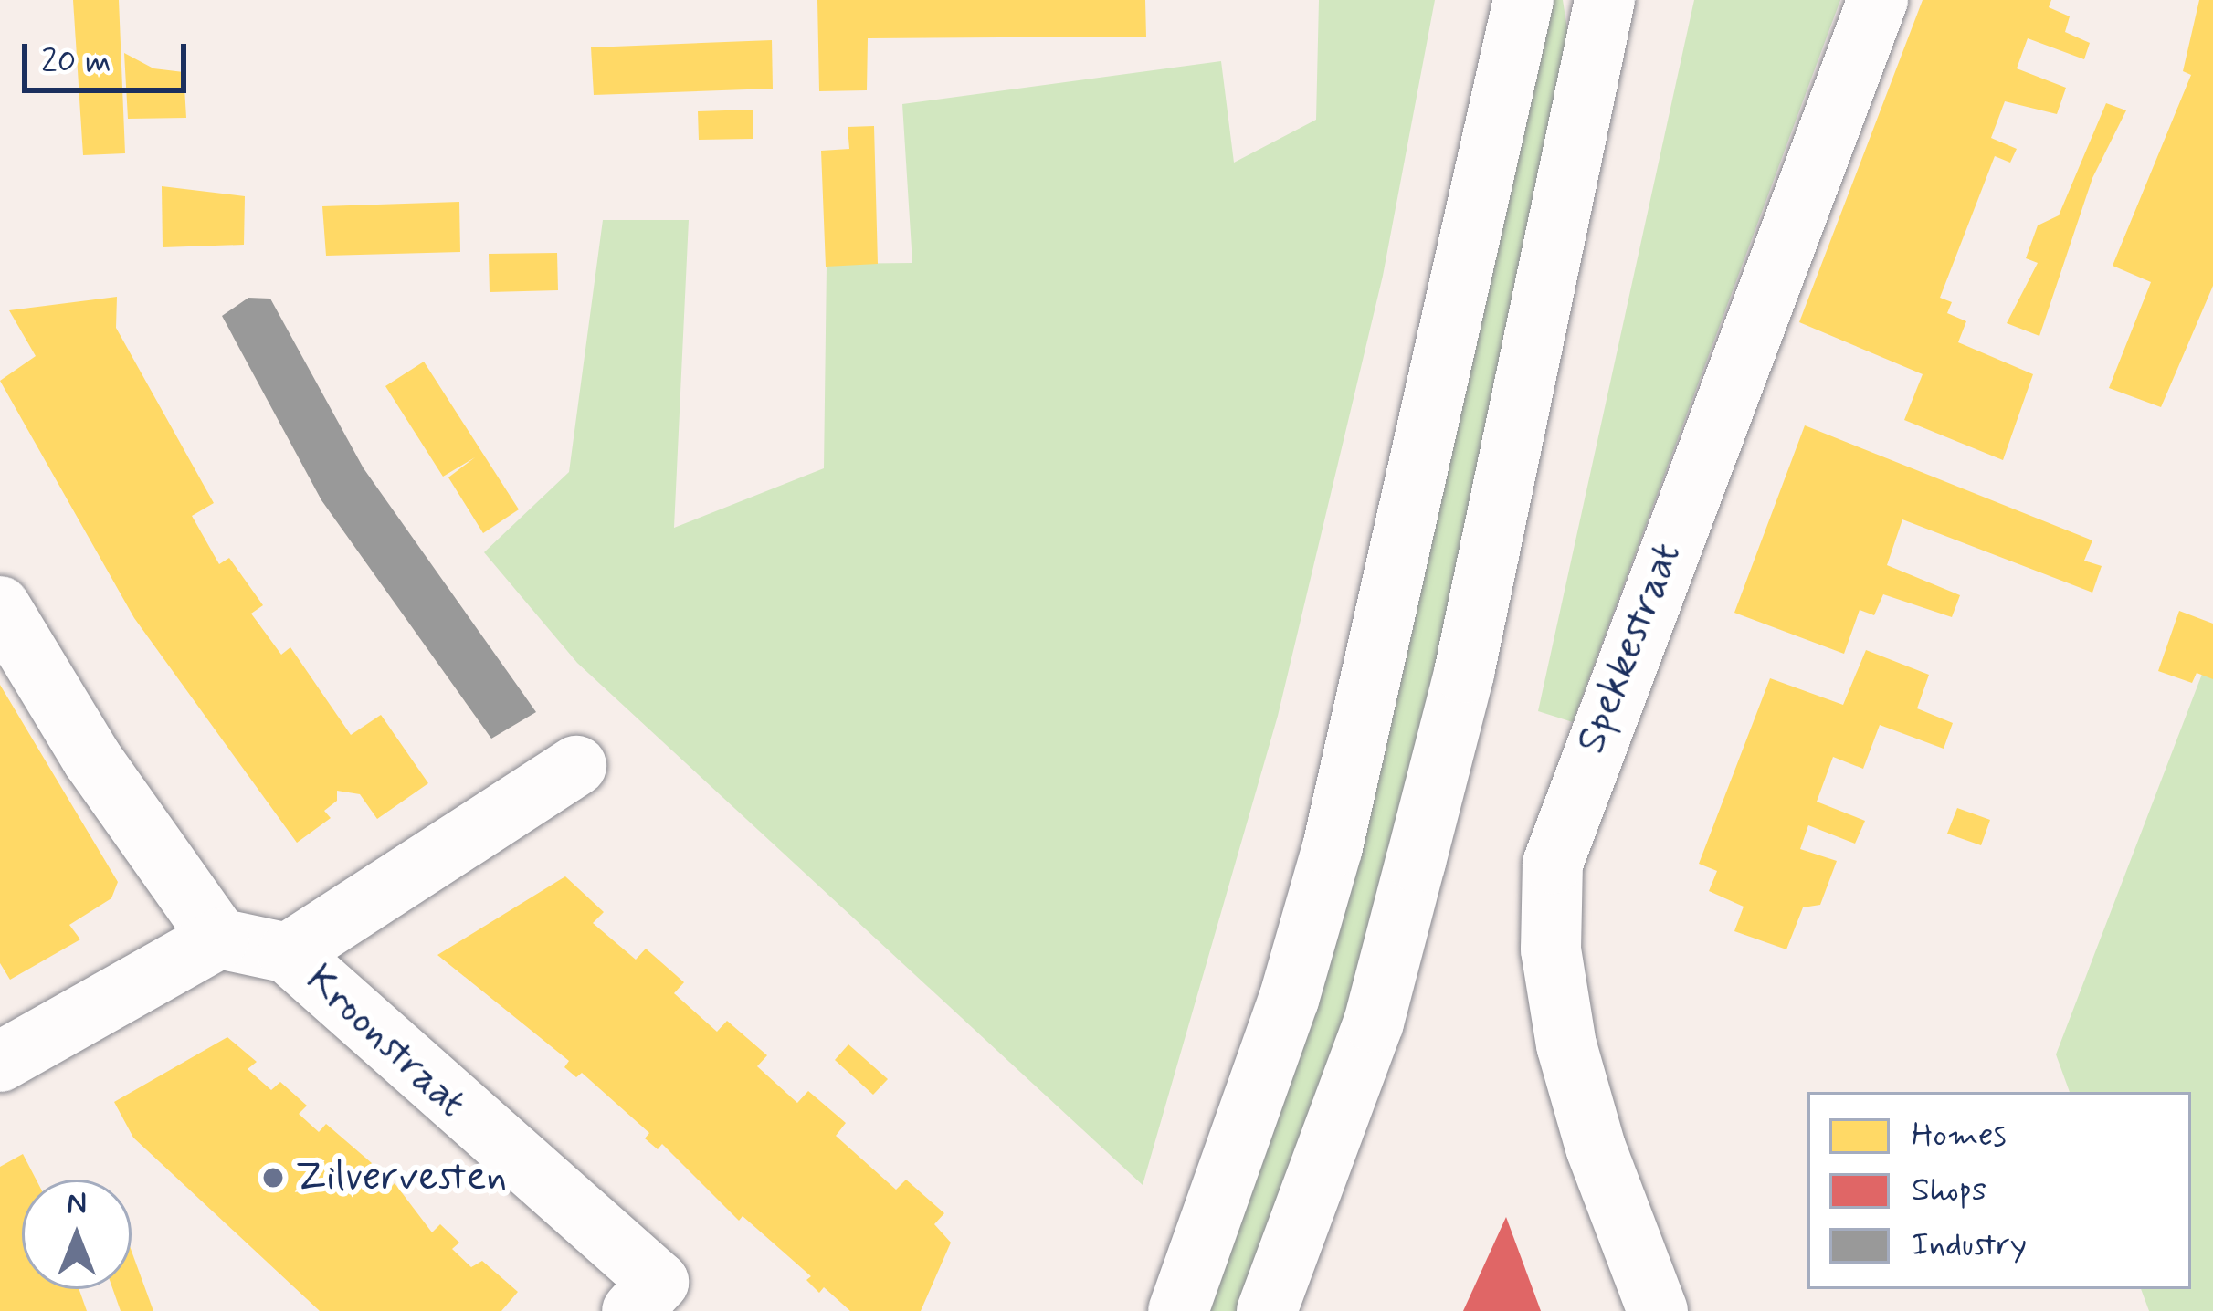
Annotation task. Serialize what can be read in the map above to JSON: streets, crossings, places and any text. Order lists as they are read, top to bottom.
{
  "streets": {
    "street": ["Spekkestraat", "Kroonstraat"]
  },
  "places": ["Zilvervesten"],
  "legend": ["Homes", "Shops", "Industry"],
  "scale_bar": "20 m",
  "north": "top"
}
